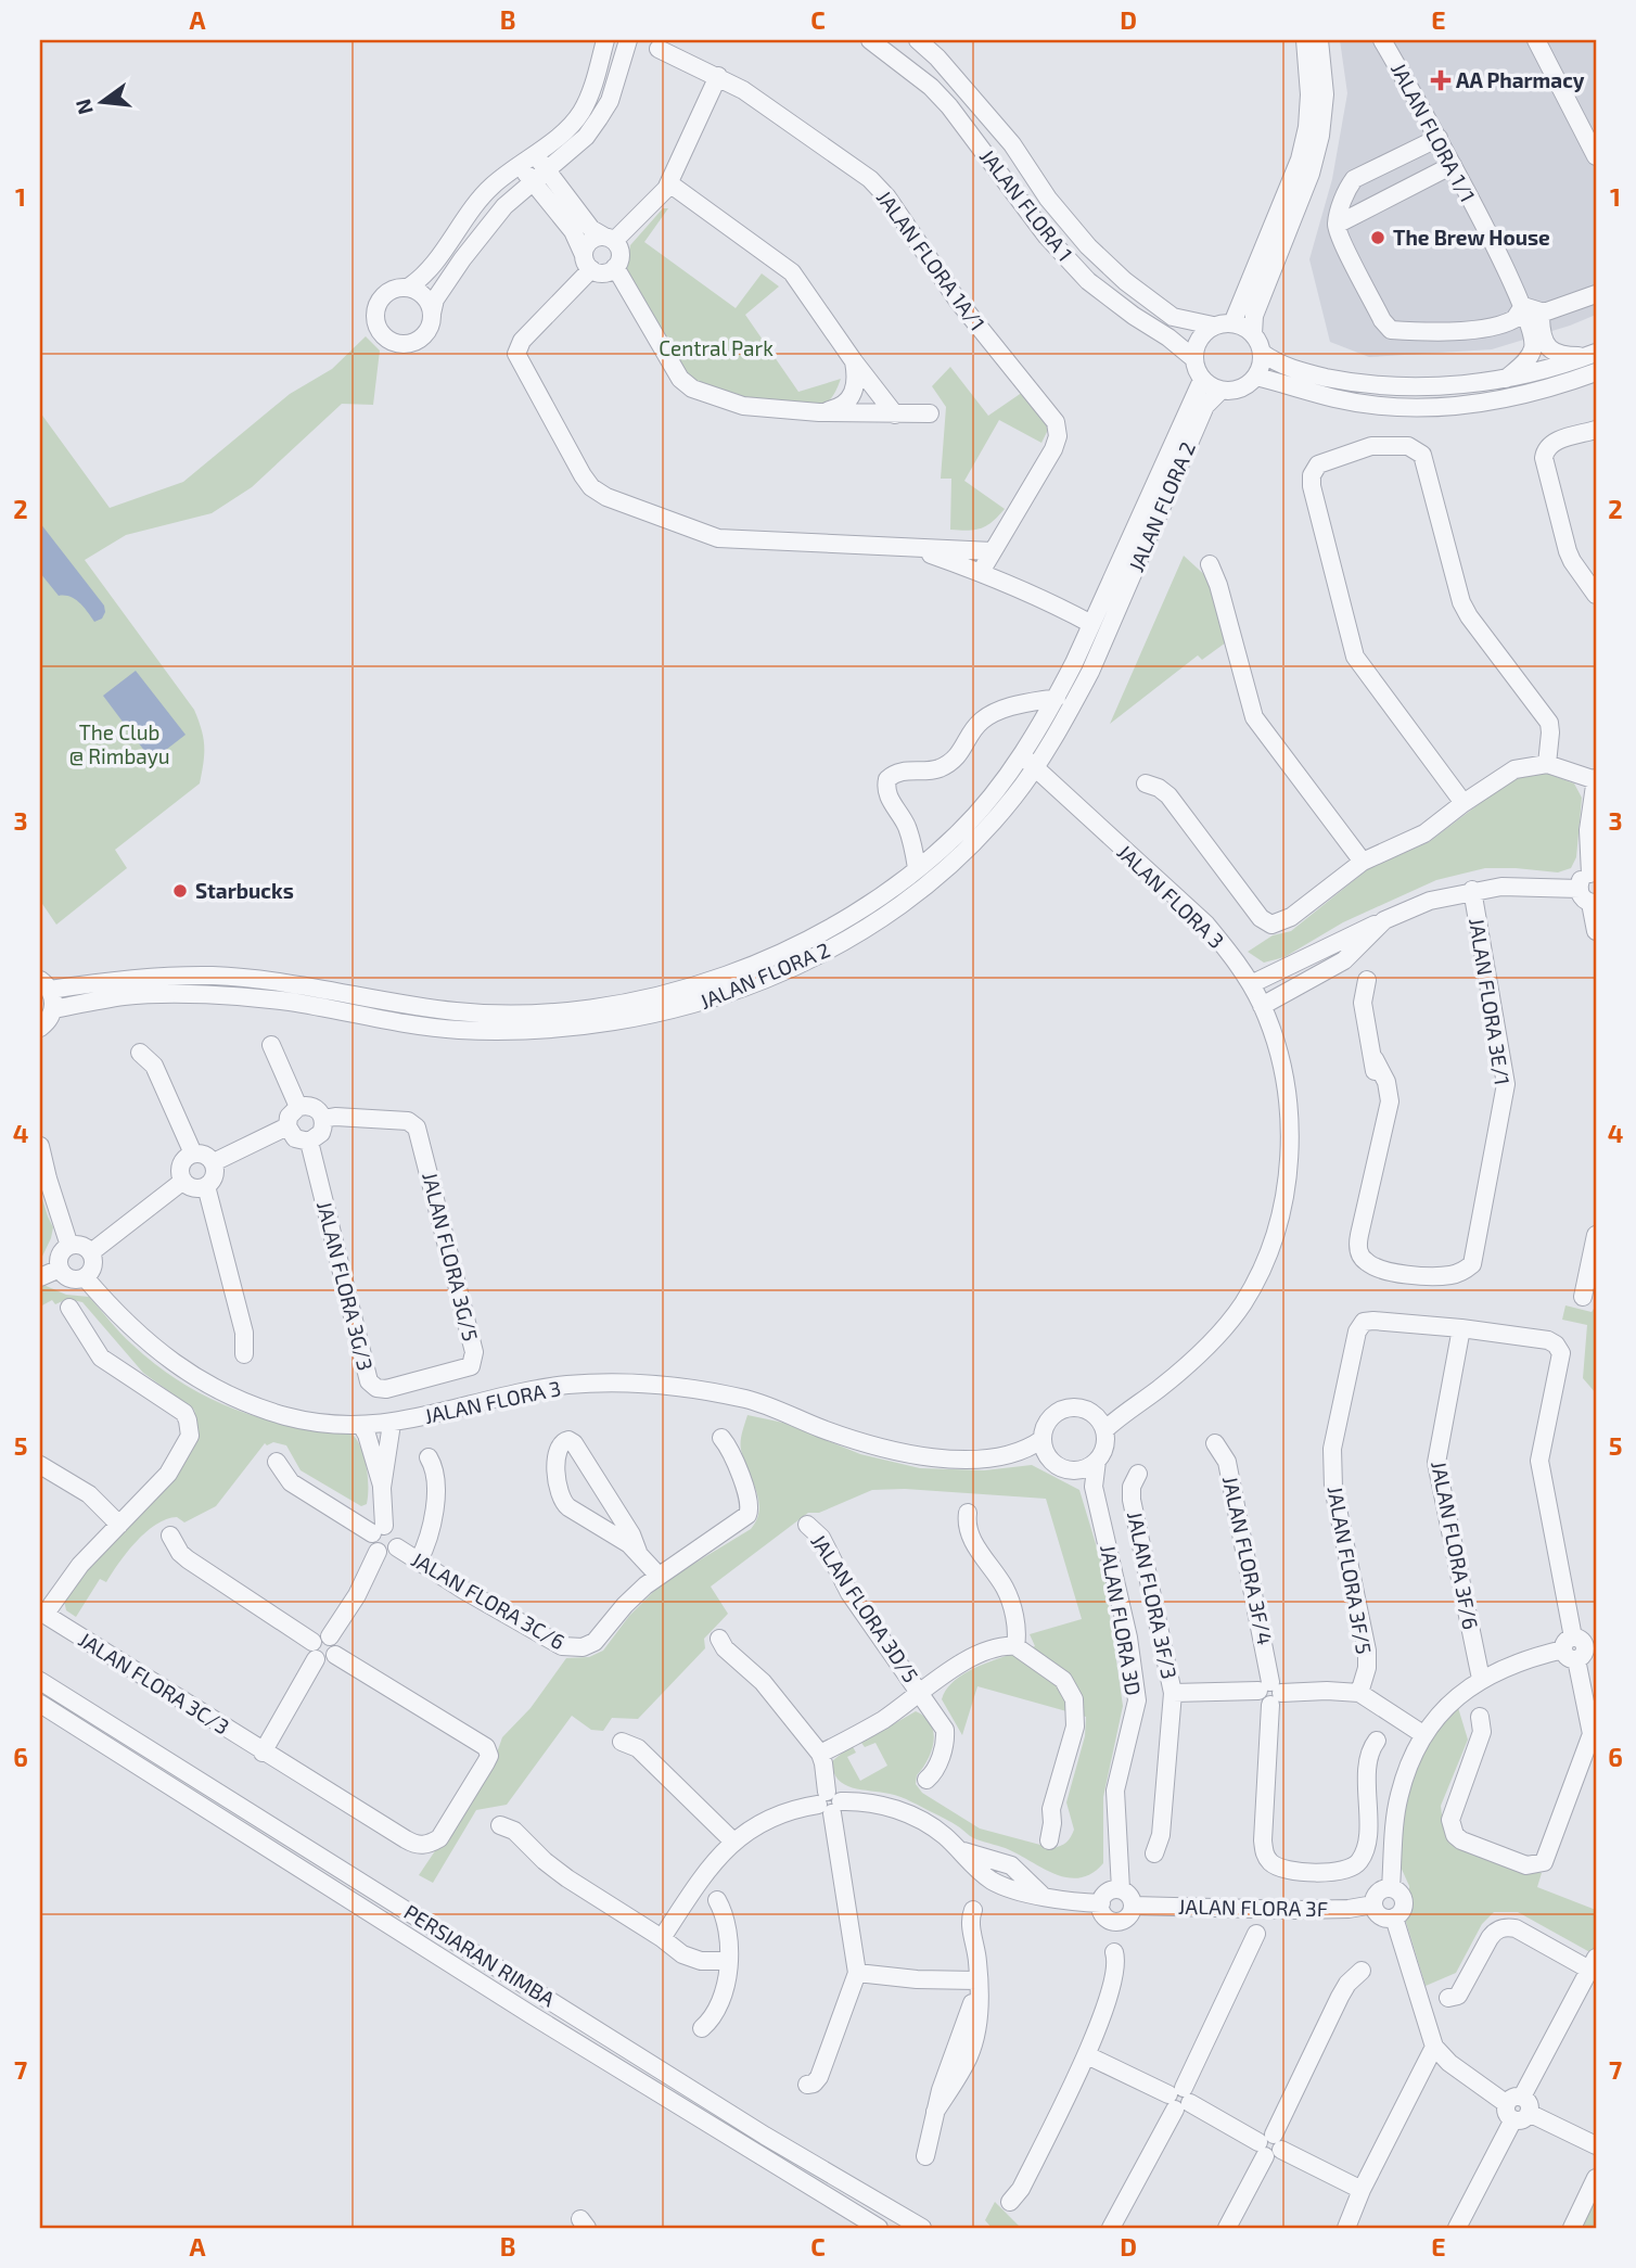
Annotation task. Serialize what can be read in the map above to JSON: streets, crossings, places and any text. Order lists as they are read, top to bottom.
{
  "streets": {
    "street": [
      "JALAN FLORA 1/1",
      "JALAN FLORA 1",
      "JALAN FLORA 1A/1",
      "JALAN FLORA 2",
      "JALAN FLORA 3",
      "JALAN FLORA 3E/1",
      "JALAN FLORA 3G/5",
      "JALAN FLORA 3G/3",
      "JALAN FLORA 3F/6",
      "JALAN FLORA 3F/4",
      "JALAN FLORA 3F/5",
      "JALAN FLORA 3F/3",
      "JALAN FLORA 3C/6",
      "JALAN FLORA 3D/5",
      "JALAN FLORA 3D",
      "JALAN FLORA 3C/3",
      "JALAN FLORA 3F",
      "PERSIARAN RIMBA"
    ]
  },
  "crossings": [
    ["JALAN FLORA 1", "JALAN FLORA 2"],
    ["JALAN FLORA 2", "JALAN FLORA 3"],
    ["JALAN FLORA 3", "JALAN FLORA 3D"],
    ["JALAN FLORA 3G/5", "JALAN FLORA 3G/3"],
    ["JALAN FLORA 3F/6", "JALAN FLORA 3F/5"],
    ["JALAN FLORA 3D", "JALAN FLORA 3F"]
  ],
  "parks": ["Central Park", "The Club @ Rimbayu"],
  "places": {
    "health": ["AA Pharmacy"],
    "other": ["The Brew House", "Starbucks"]
  },
  "north": "left",
  "grid": {
    "columns": [
      "A",
      "B",
      "C",
      "D",
      "E"
    ],
    "rows": [
      "1",
      "2",
      "3",
      "4",
      "5",
      "6",
      "7"
    ]
  }
}
